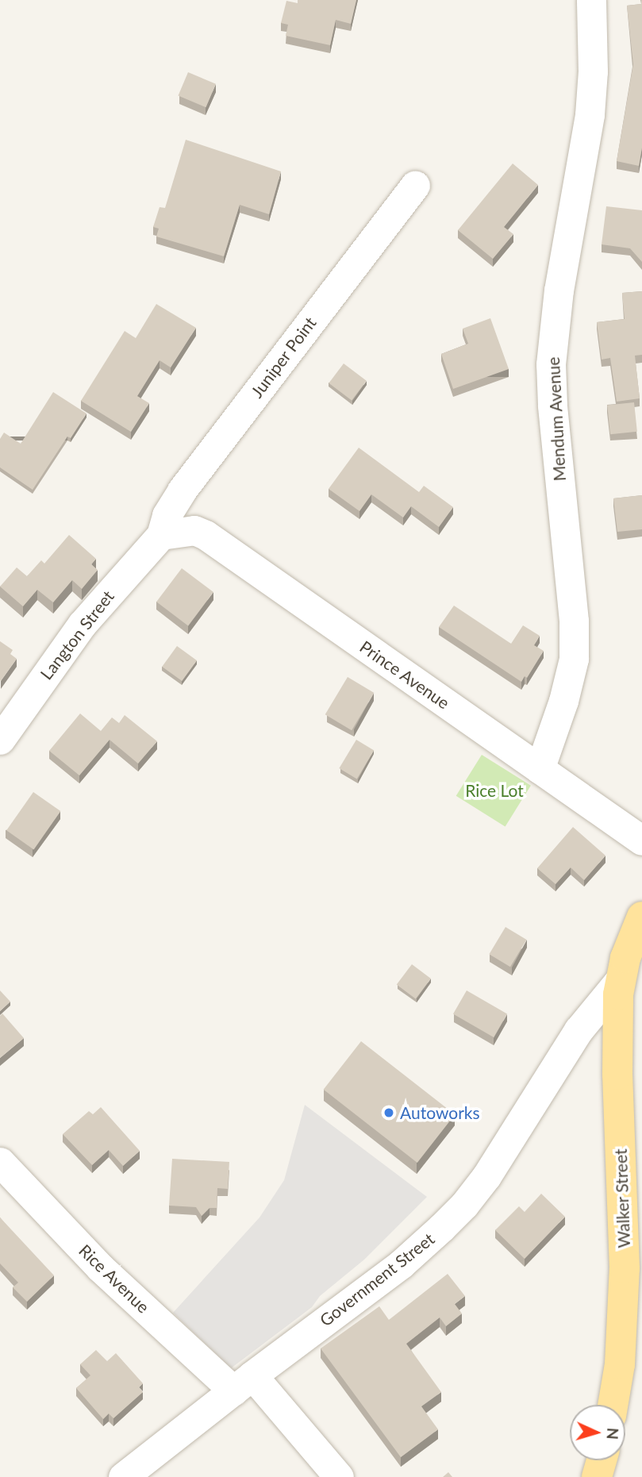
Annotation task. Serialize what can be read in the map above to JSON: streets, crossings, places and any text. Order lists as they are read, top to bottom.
{
  "streets": {
    "main road": ["Walker Street", "Government Street"],
    "street": [
      "Juniper Point",
      "Mendum Avenue",
      "Langton Street",
      "Prince Avenue",
      "Rice Avenue"
    ]
  },
  "crossings": [
    ["Juniper Point", "Langton Street"],
    ["Juniper Point", "Prince Avenue"],
    ["Mendum Avenue", "Prince Avenue"],
    ["Langton Street", "Prince Avenue"],
    ["Walker Street", "Government Street"],
    ["Rice Avenue", "Government Street"]
  ],
  "parks": ["Rice Lot"],
  "places": ["Autoworks"],
  "north": "right"
}
